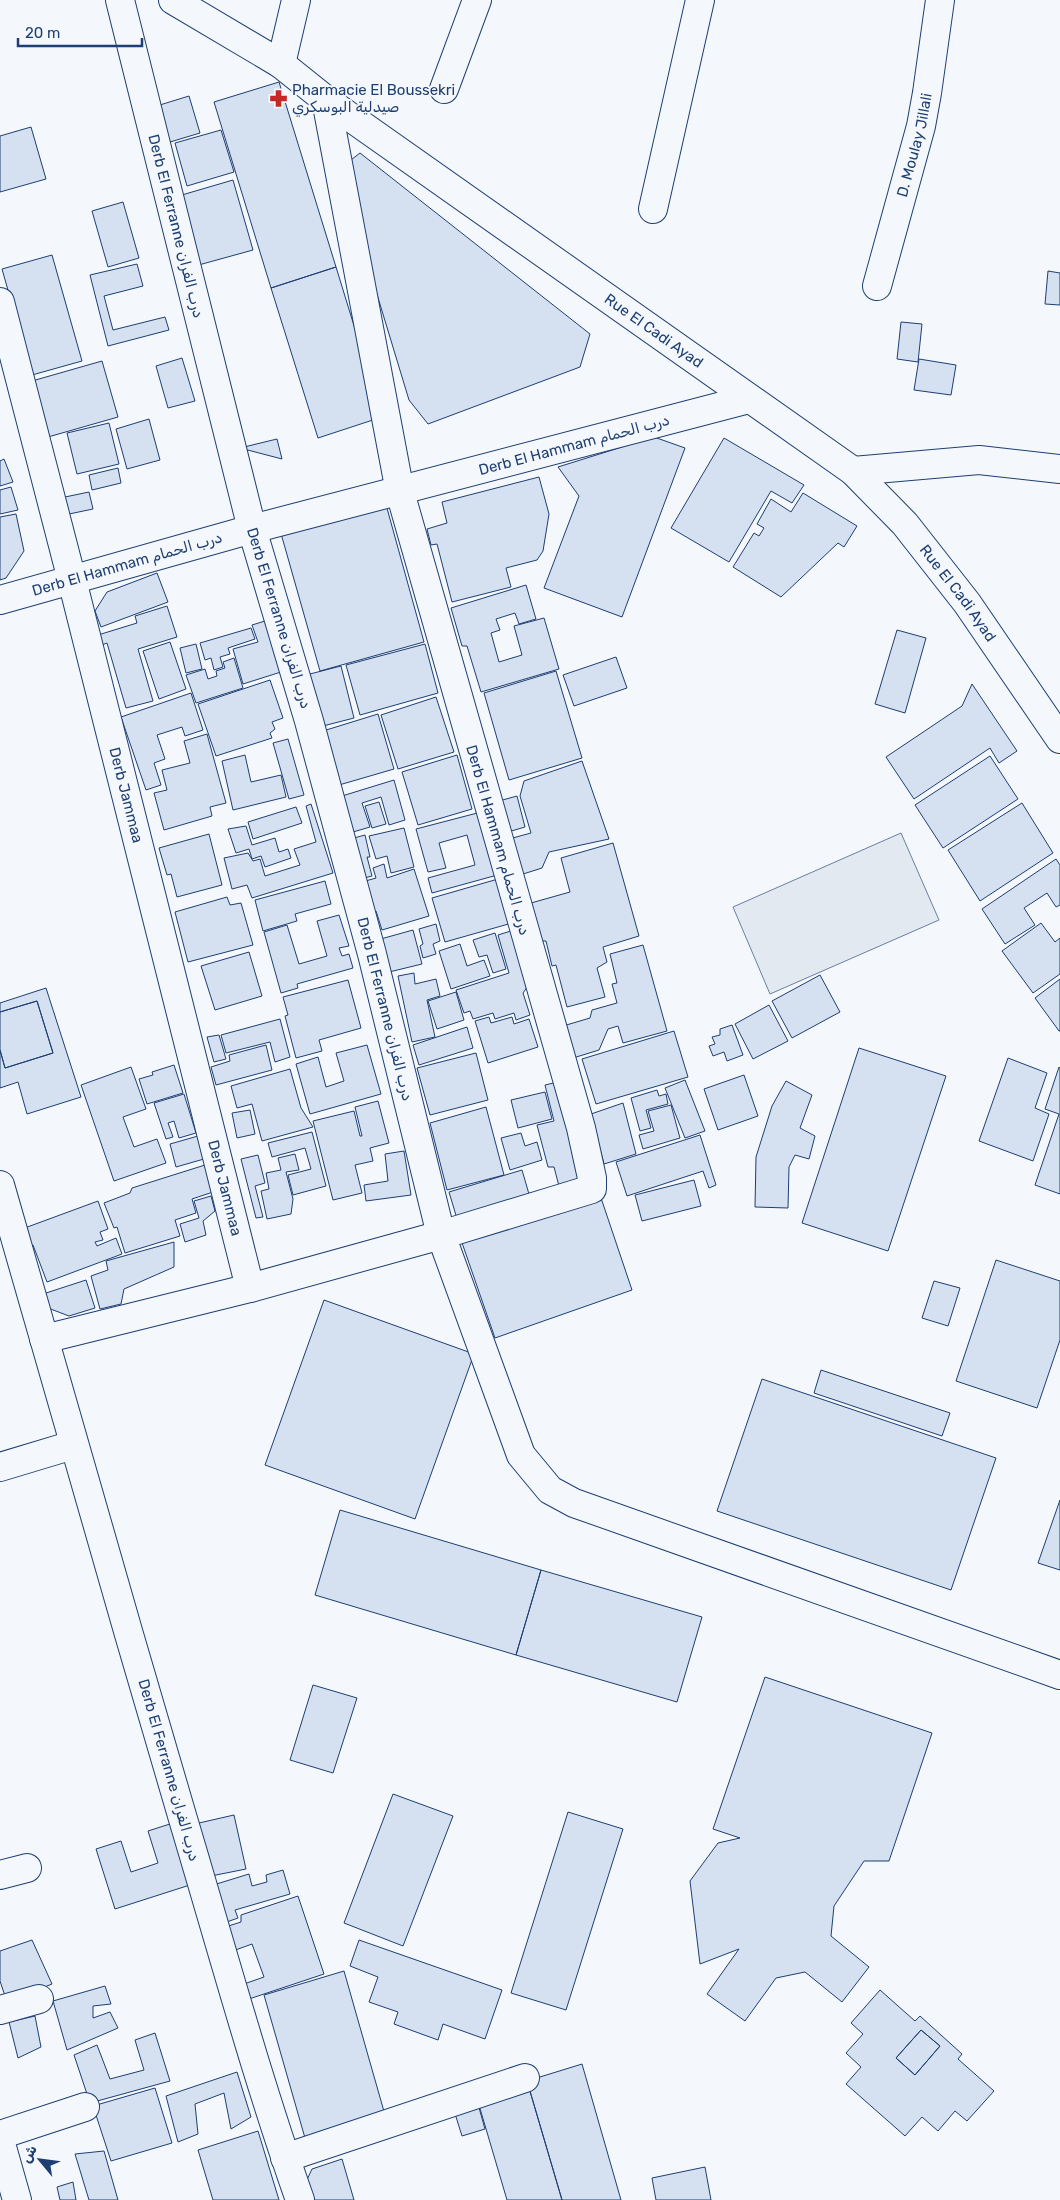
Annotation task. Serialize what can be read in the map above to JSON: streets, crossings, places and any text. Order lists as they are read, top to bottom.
{
  "streets": {
    "street": [
      "D. Moulay Jillali",
      "Derb El Ferranne درب الفران",
      "Rue El Cadi Ayad",
      "Derb El Hammam درب الحمام",
      "Derb Jammaa"
    ]
  },
  "crossings": [
    ["Derb El Ferranne درب الفران", "Derb El Hammam درب الحمام"],
    ["Rue El Cadi Ayad", "Derb El Hammam درب الحمام"],
    ["Derb El Hammam درب الحمام", "Derb Jammaa"]
  ],
  "places": {
    "pharmacy": ["Pharmacie El Boussekri صيدلية البوسكري"]
  },
  "scale_bar": "20 m",
  "north": "top left"
}
